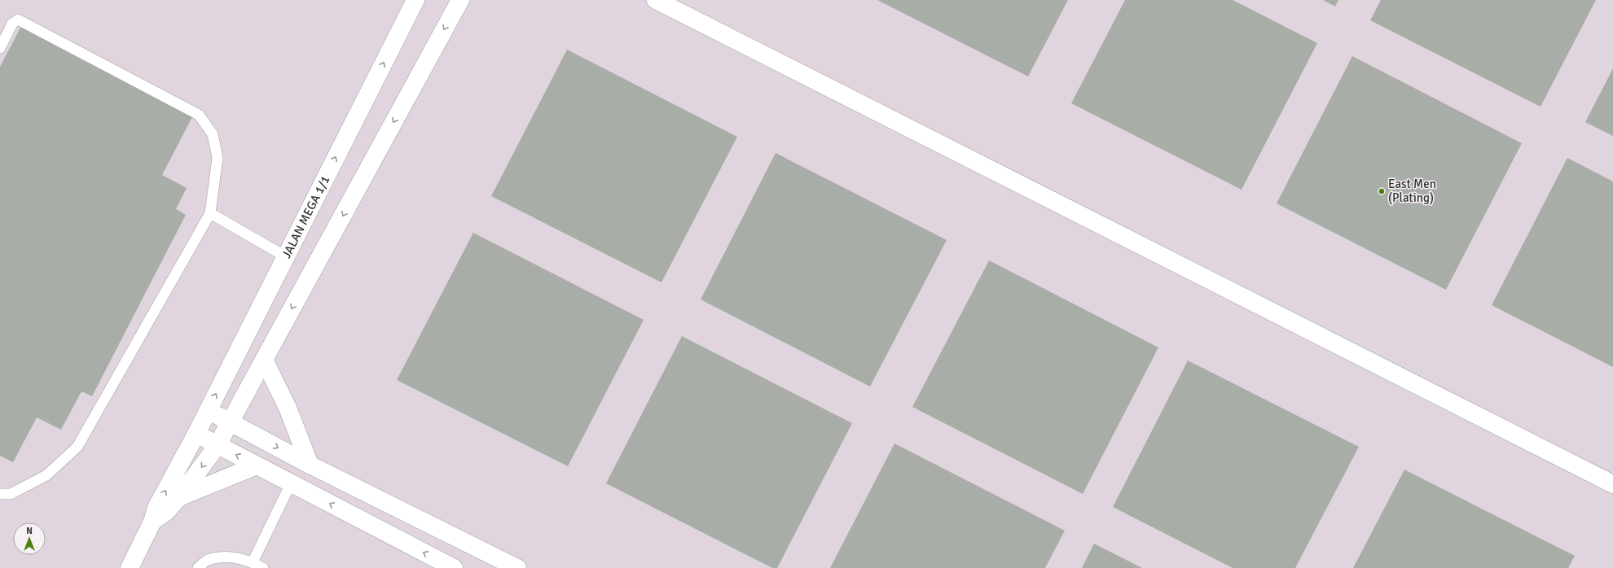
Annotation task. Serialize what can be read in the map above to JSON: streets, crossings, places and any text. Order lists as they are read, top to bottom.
{
  "streets": {
    "street": ["JALAN MEGA 1/1"]
  },
  "places": ["East Men (Plating)"],
  "north": "top"
}
